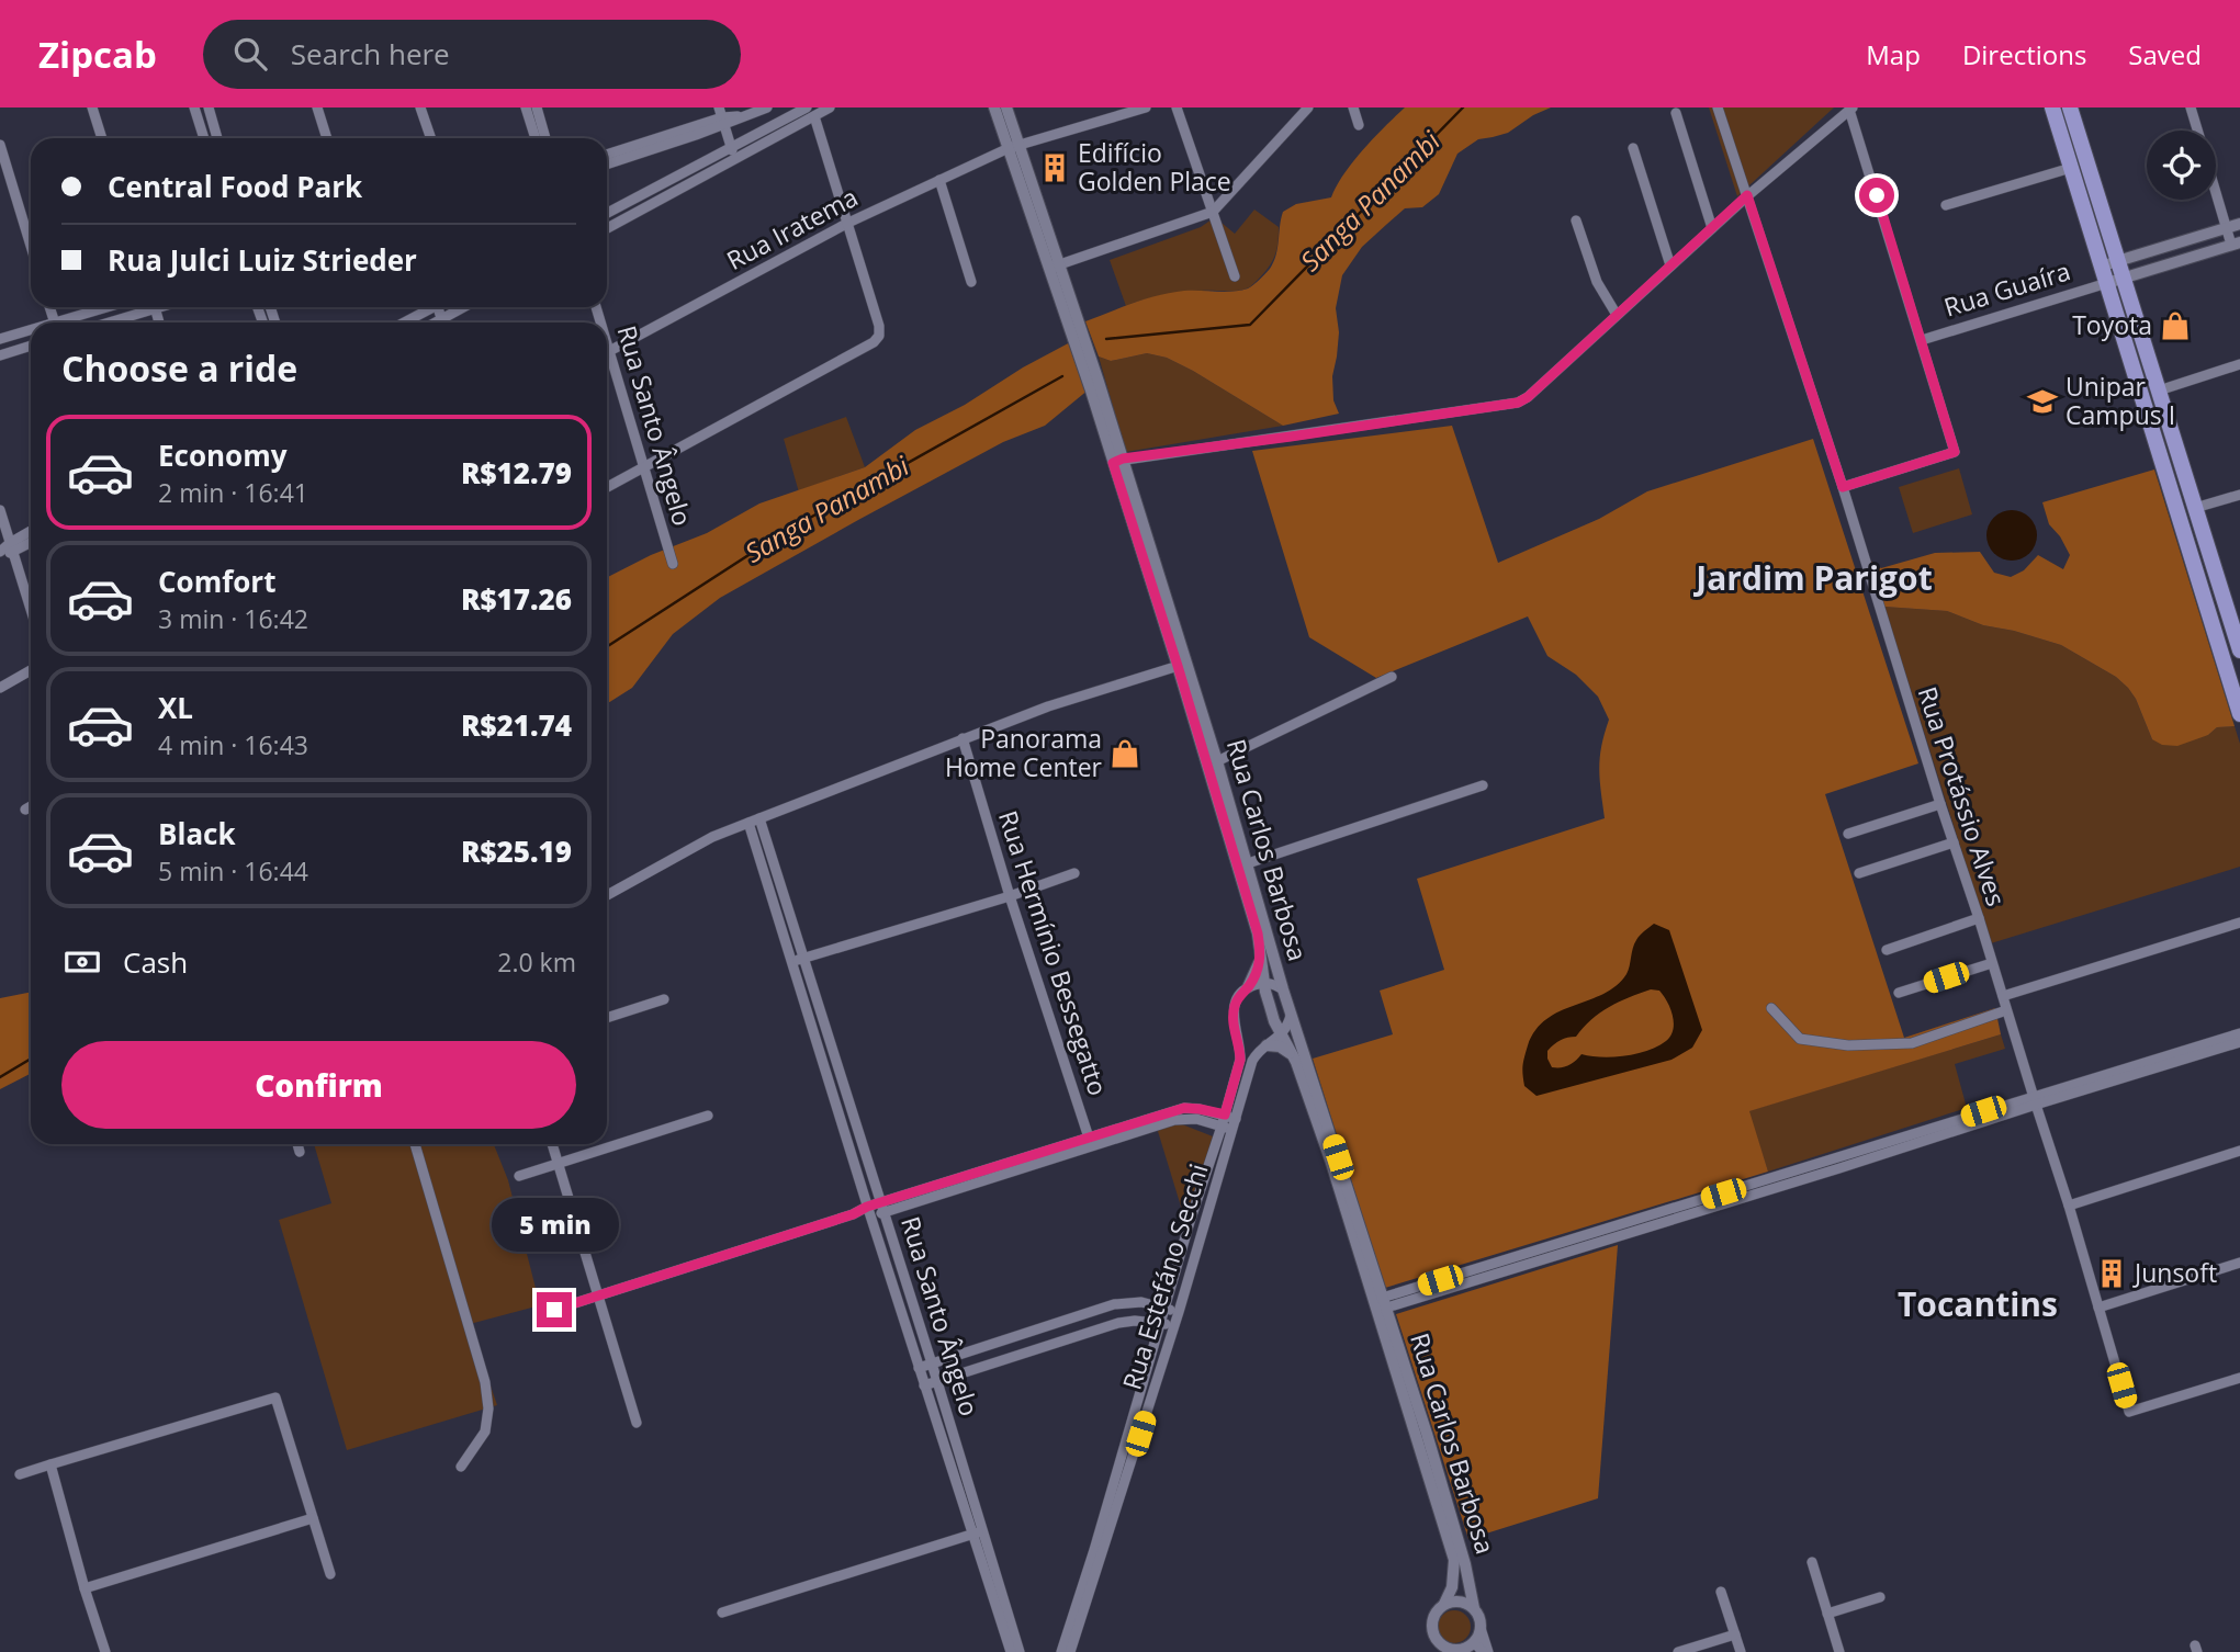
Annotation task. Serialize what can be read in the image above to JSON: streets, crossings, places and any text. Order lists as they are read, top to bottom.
{
  "streets": {
    "street": [
      "Rua Iratema",
      "Rua Guaíra",
      "Rua Santo Ângelo",
      "Rua Protássio Alves",
      "Rua Carlos Barbosa",
      "Rua Hermínio Bessegatto",
      "Rua Estefáno Secchi"
    ]
  },
  "crossings": [
    ["Rua Iratema", "Rua Santo Ângelo"],
    ["Rua Iratema", "Rua Carlos Barbosa"],
    ["Rua Carlos Barbosa", "Rua Estefáno Secchi"]
  ],
  "districts": ["Jardim Parigot", "Tocantins"],
  "water": ["Sanga Panambi"],
  "places": {
    "building": ["Edifício Golden Place", "Junsoft"],
    "shop": ["Toyota", "Panorama Home Center"],
    "school or university": ["Unipar Campus I"]
  },
  "page": {
    "header": "Zipcab",
    "search": "Search here",
    "nav": ["Map", "Directions", "Saved"],
    "banner": ["Central Food Park", "Rua Julci Luiz Strieder"],
    "heading": "Choose a ride",
    "list": [
      {
        "name": "Economy",
        "note": "2 min · 16:41",
        "value": "R$12.79"
      },
      {
        "name": "Comfort",
        "note": "3 min · 16:42",
        "value": "R$17.26"
      },
      {
        "name": "XL",
        "note": "4 min · 16:43",
        "value": "R$21.74"
      },
      {
        "name": "Black",
        "note": "5 min · 16:44",
        "value": "R$25.19"
      }
    ],
    "pay": ["Cash", "2.0 km"],
    "buttons": "Confirm",
    "bubble": "5 min"
  }
}
